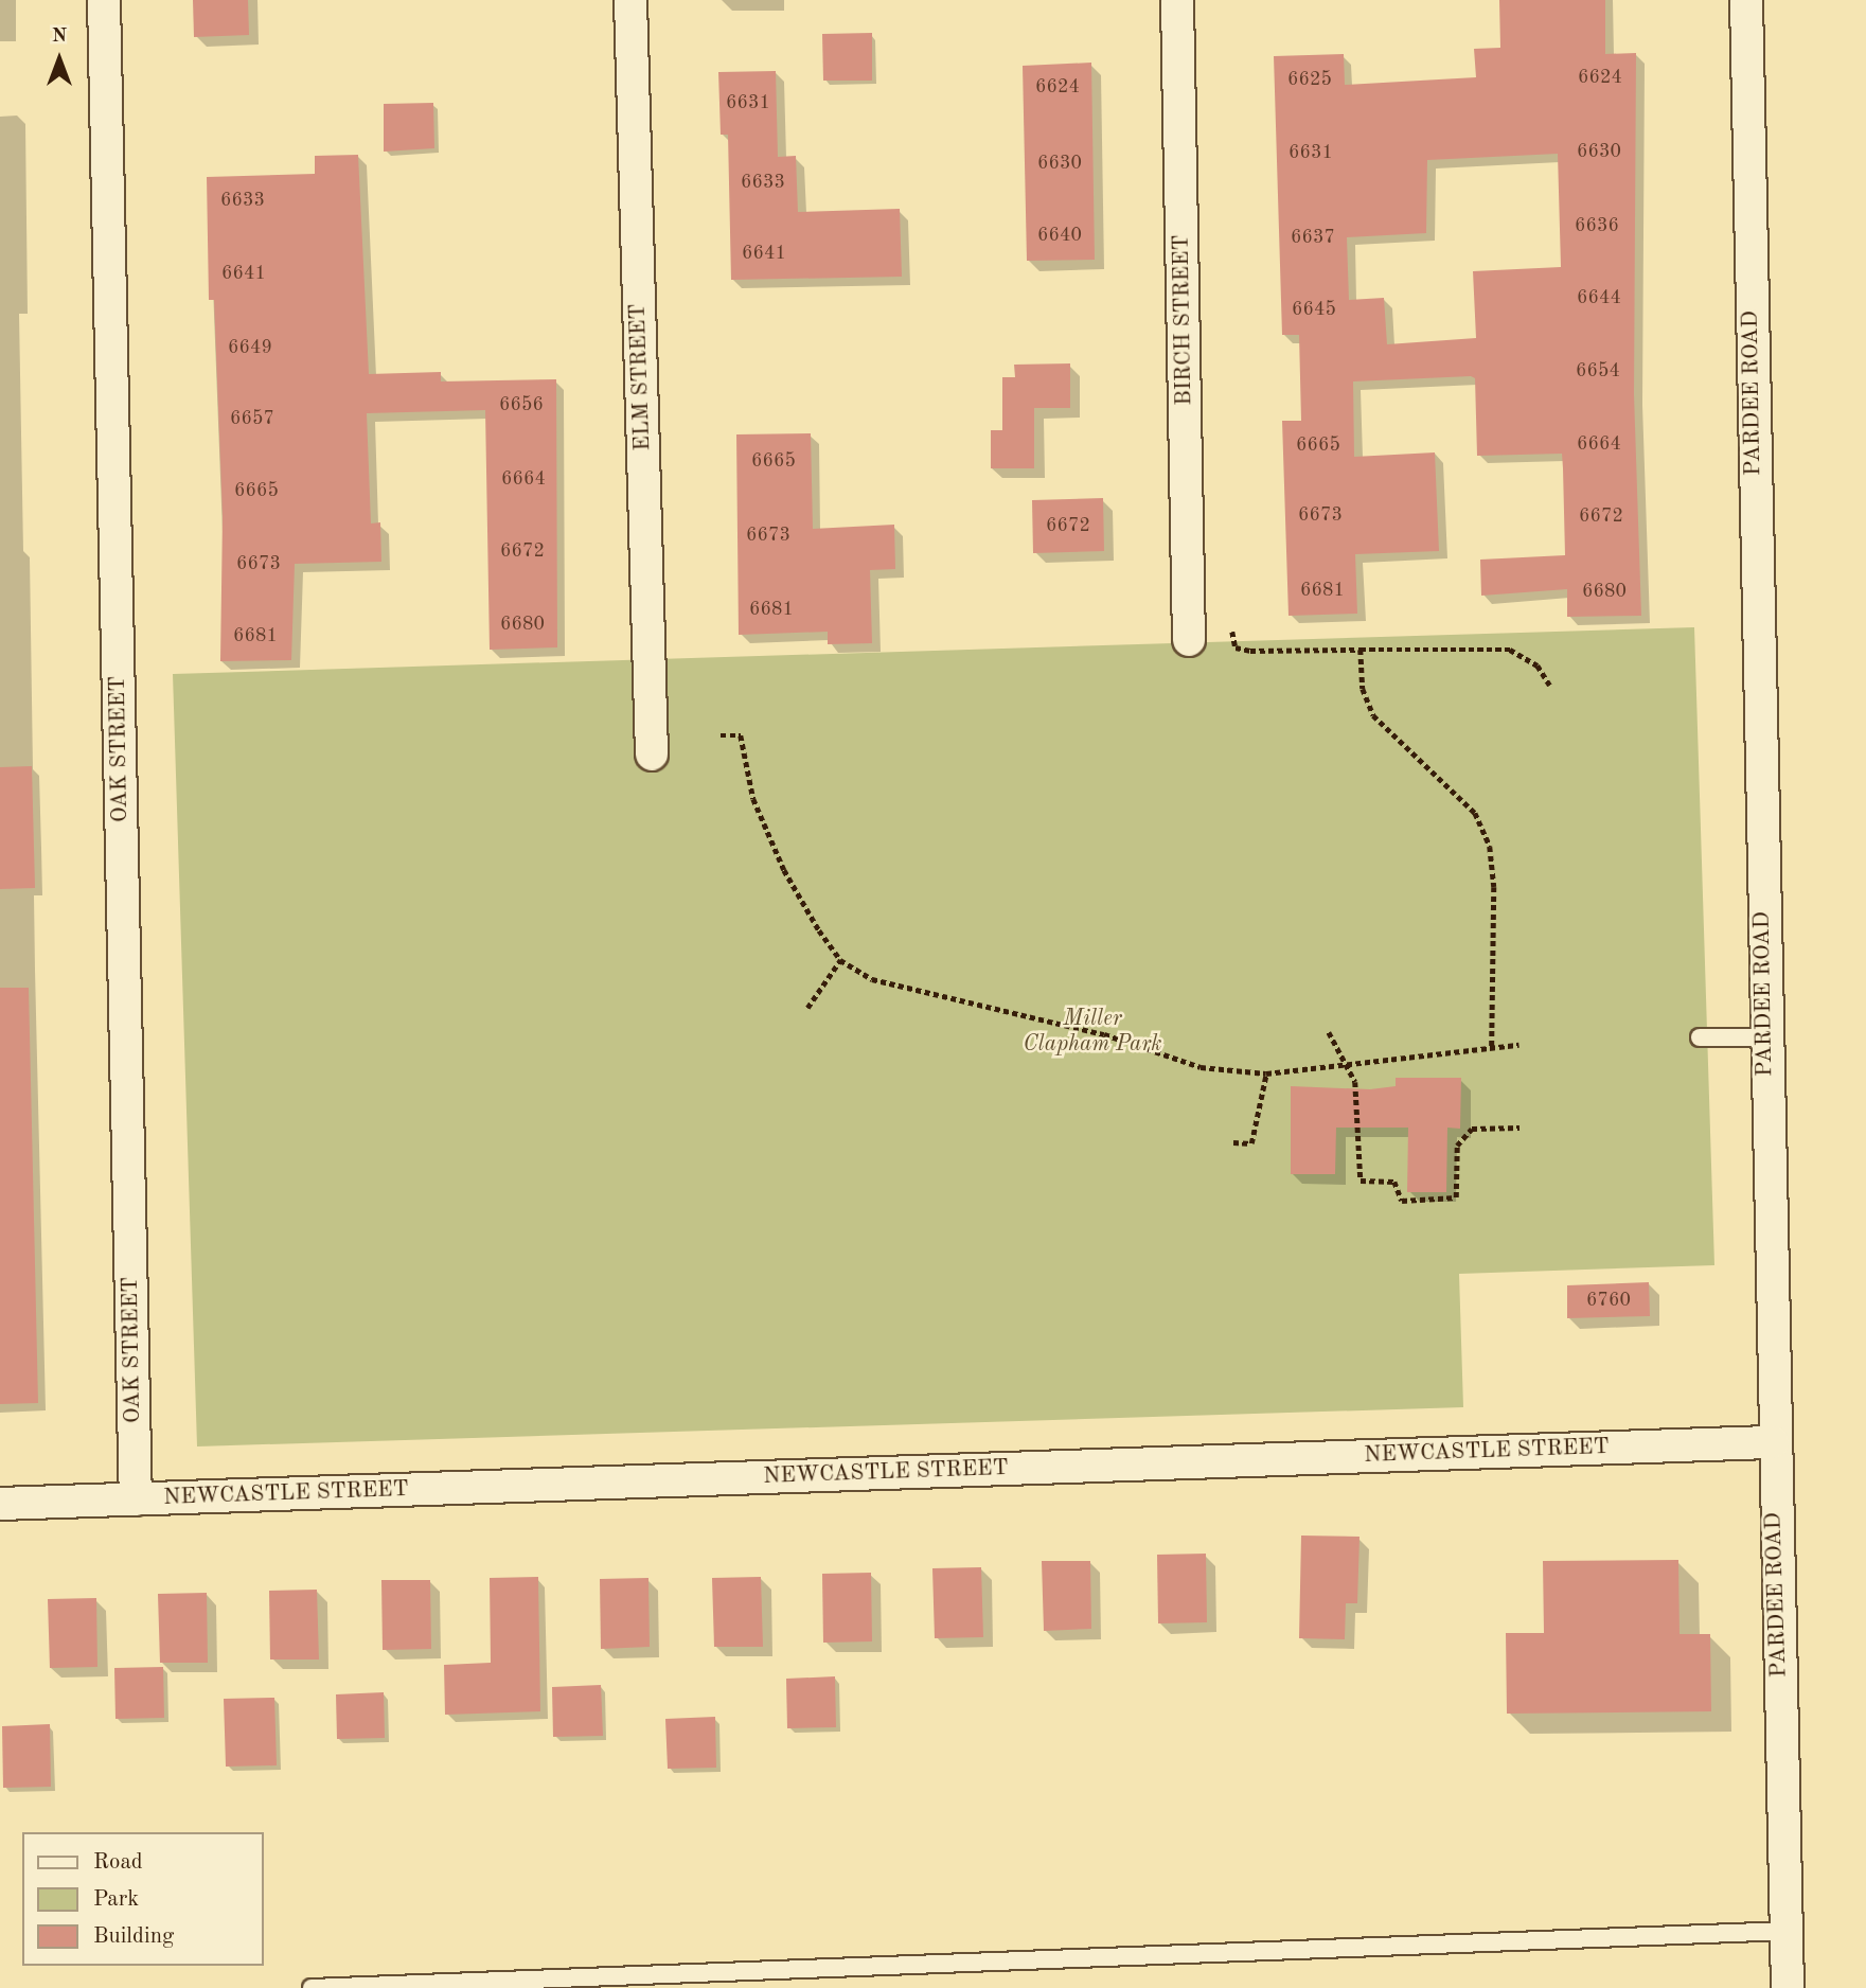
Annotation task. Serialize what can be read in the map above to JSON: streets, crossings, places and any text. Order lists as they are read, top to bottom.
{
  "streets": {
    "street": [
      "BIRCH STREET",
      "ELM STREET",
      "PARDEE ROAD",
      "OAK STREET",
      "NEWCASTLE STREET"
    ]
  },
  "crossings": [
    ["PARDEE ROAD", "NEWCASTLE STREET"],
    ["OAK STREET", "NEWCASTLE STREET"]
  ],
  "parks": ["Miller Clapham Park"],
  "house_numbers": [
    "6624",
    "6625",
    "6624",
    "6631",
    "6630",
    "6631",
    "6630",
    "6633",
    "6633",
    "6636",
    "6640",
    "6637",
    "6641",
    "6641",
    "6644",
    "6645",
    "6649",
    "6654",
    "6656",
    "6657",
    "6664",
    "6665",
    "6665",
    "6664",
    "6665",
    "6673",
    "6672",
    "6672",
    "6673",
    "6672",
    "6673",
    "6681",
    "6680",
    "6681",
    "6680",
    "6681",
    "6760"
  ],
  "legend": ["Road", "Park", "Building"],
  "north": "top"
}
